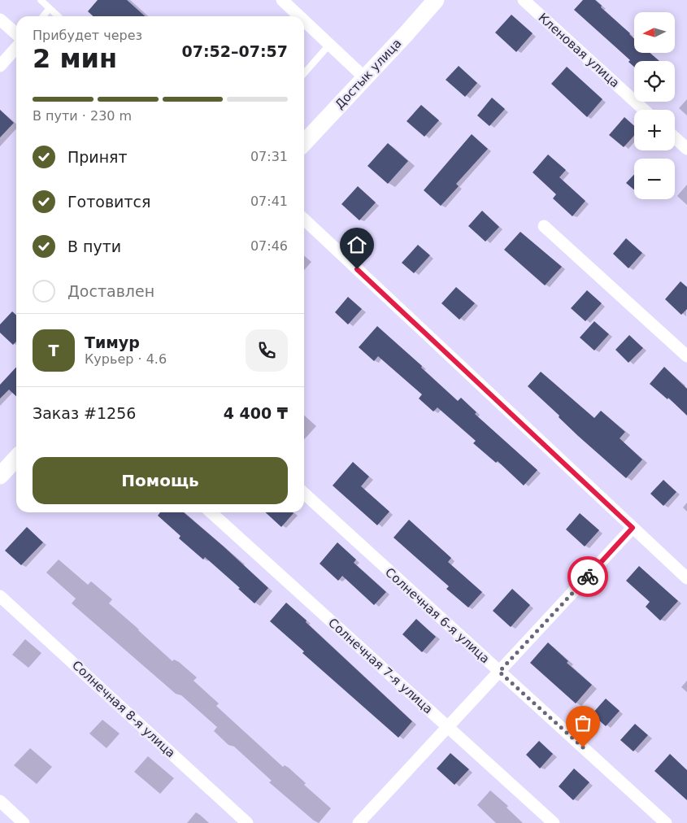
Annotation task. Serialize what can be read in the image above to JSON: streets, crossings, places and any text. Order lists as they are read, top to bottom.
{
  "streets": {
    "street": [
      "Кленовая улица",
      "Достык улица",
      "Солнечная 6-я улица",
      "Солнечная 7-я улица",
      "Солнечная 8-я улица"
    ]
  },
  "north": "left",
  "page": {
    "map_buttons": ["+", "−"],
    "heading": ["2 мин", "Прибудет через", "07:52–07:57"],
    "panel": [
      "Тимур",
      "Курьер · 4.6",
      "Заказ #1256",
      "4 400 ₸"
    ],
    "bar": "В пути · 230 m",
    "list": [
      ["Принят", "07:31"],
      ["Готовится", "07:41"],
      ["В пути", "07:46"],
      "Доставлен"
    ],
    "round": "Т",
    "buttons": "Помощь"
  }
}
